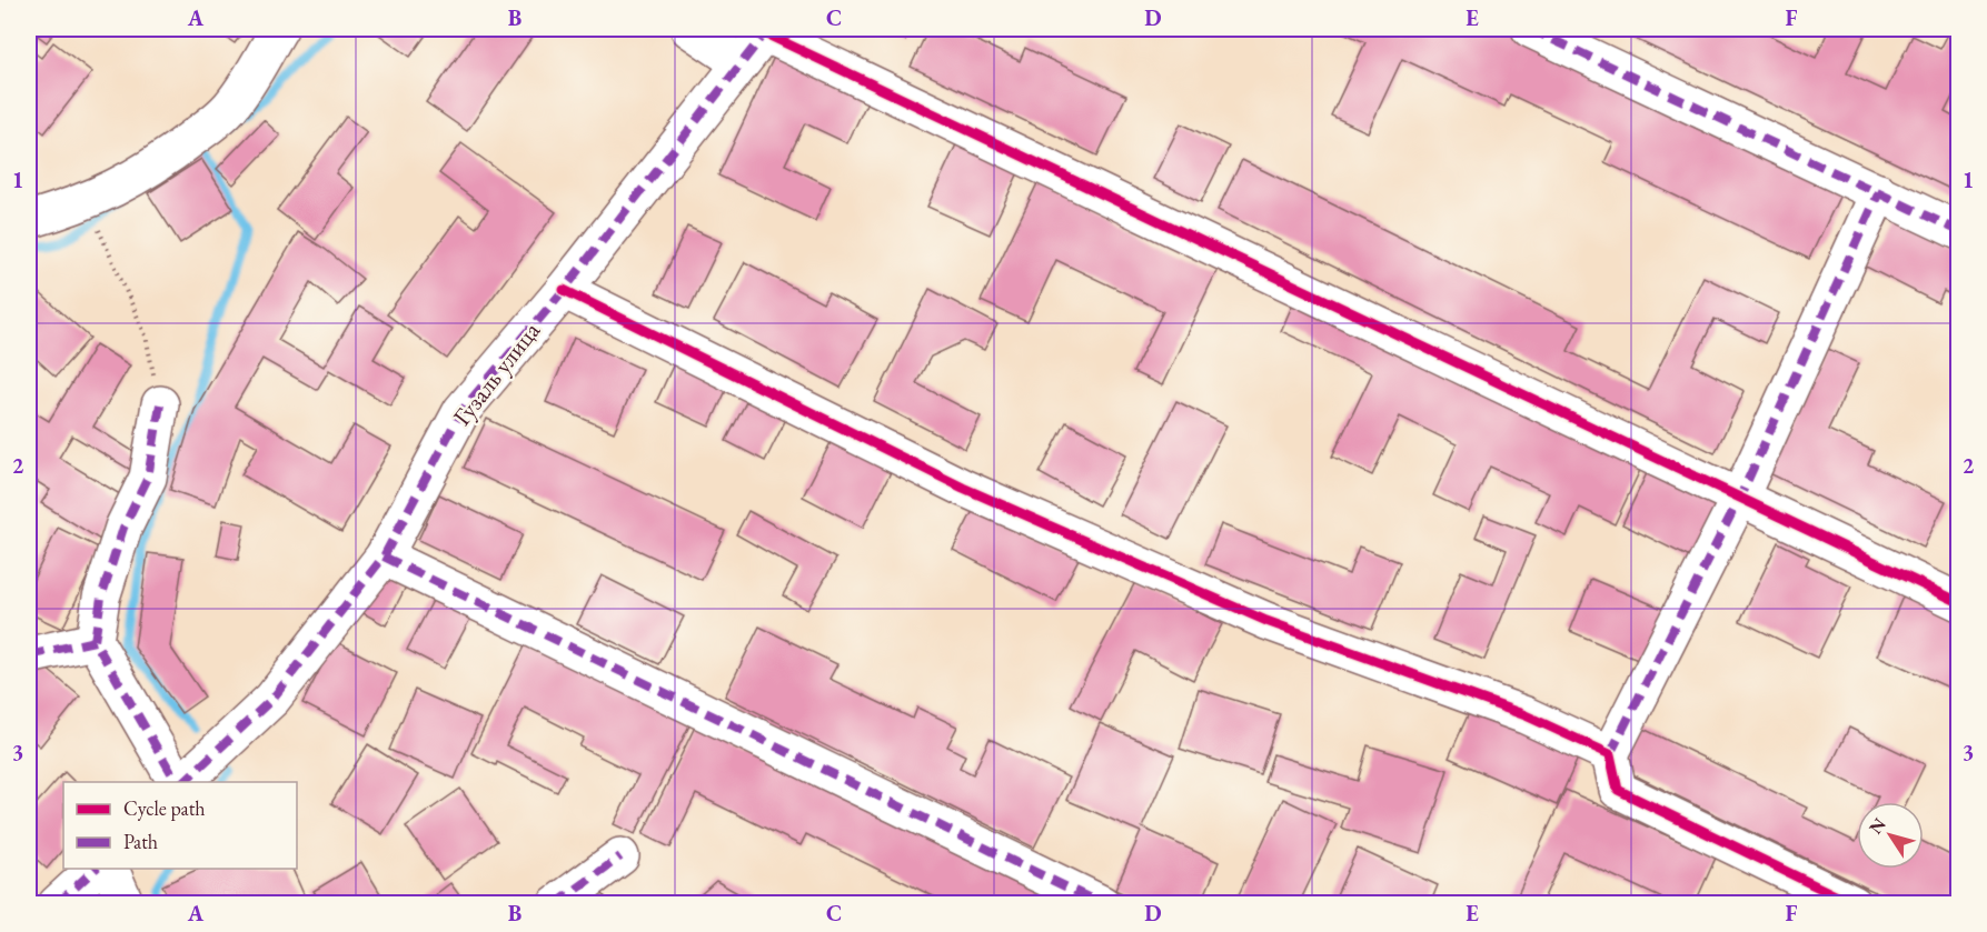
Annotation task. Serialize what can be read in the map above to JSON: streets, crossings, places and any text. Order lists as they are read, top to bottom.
{
  "streets": {
    "street": ["Гузаль улица"]
  },
  "legend": ["Cycle path", "Path"],
  "north": "top left",
  "grid": {
    "columns": [
      "A",
      "B",
      "C",
      "D",
      "E",
      "F"
    ],
    "rows": ["1", "2", "3"]
  }
}
